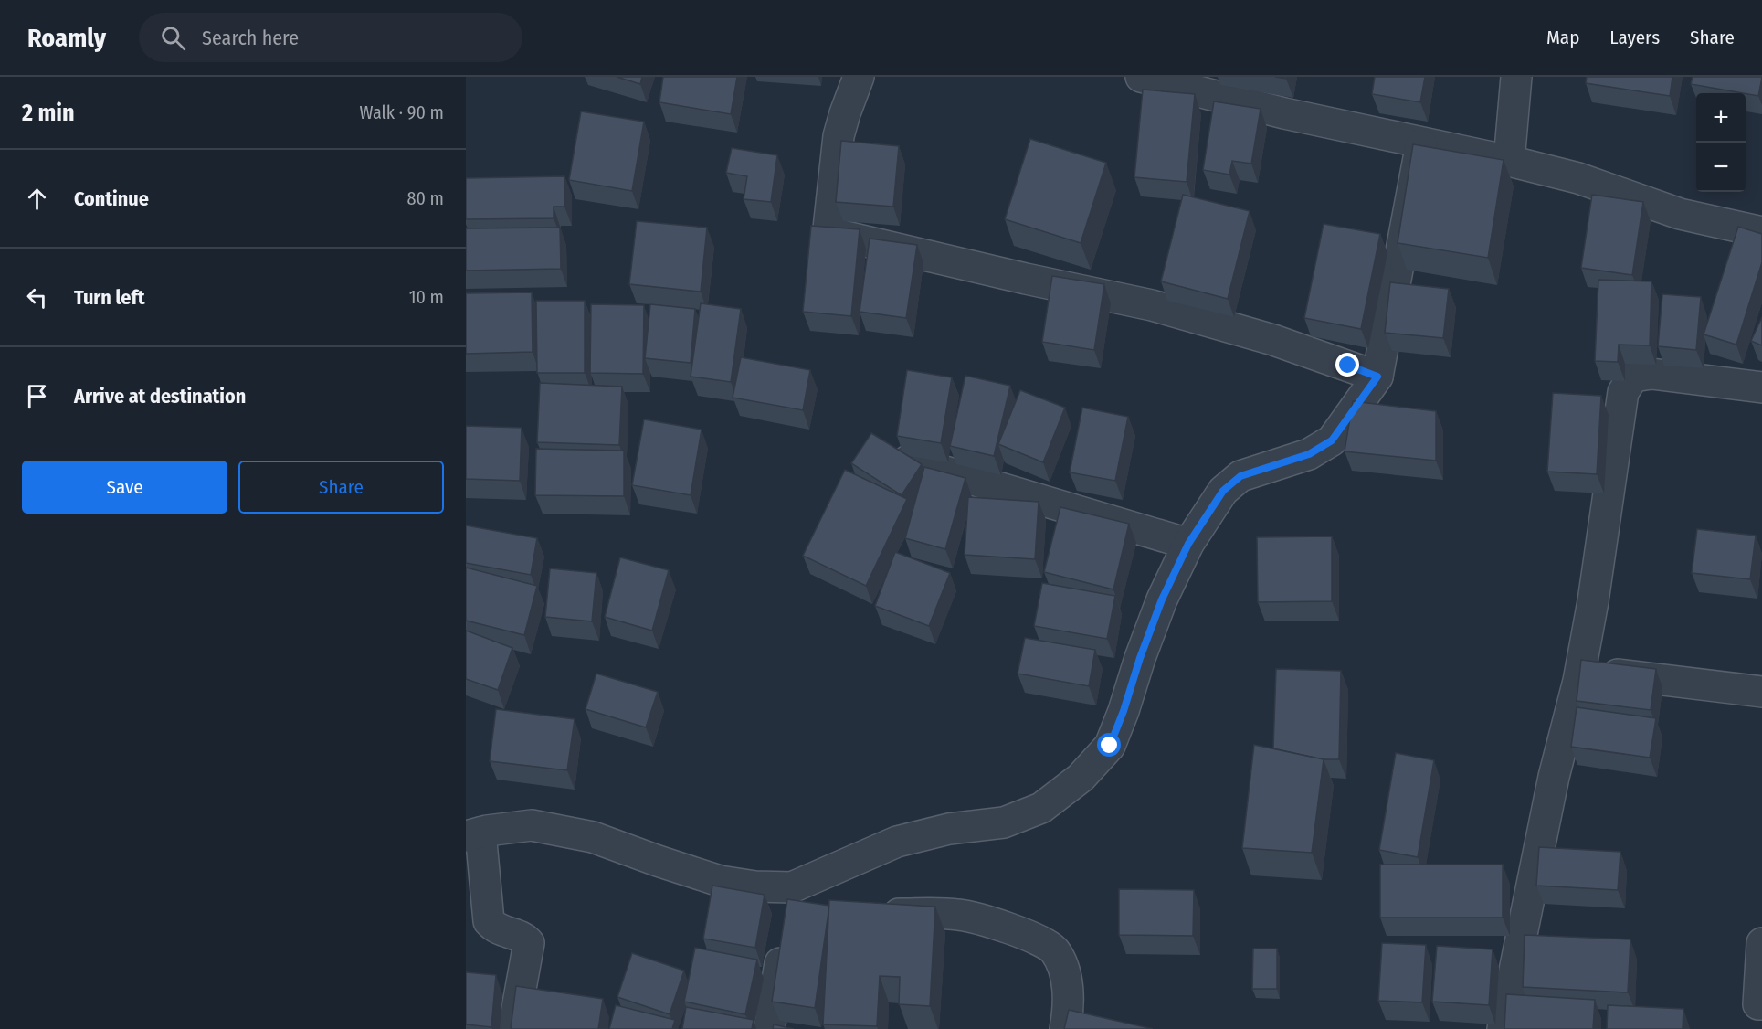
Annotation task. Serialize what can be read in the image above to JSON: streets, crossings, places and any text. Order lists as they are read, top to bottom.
{
  "page": {
    "header": "Roamly",
    "search": "Search here",
    "nav": ["Map", "Layers", "Share"],
    "heading": ["2 min", "Walk · 90 m"],
    "map_buttons": ["+", "−"],
    "list": [
      ["Continue", "80 m"],
      ["Turn left", "10 m"],
      "Arrive at destination"
    ],
    "buttons": ["Save", "Share"]
  }
}
